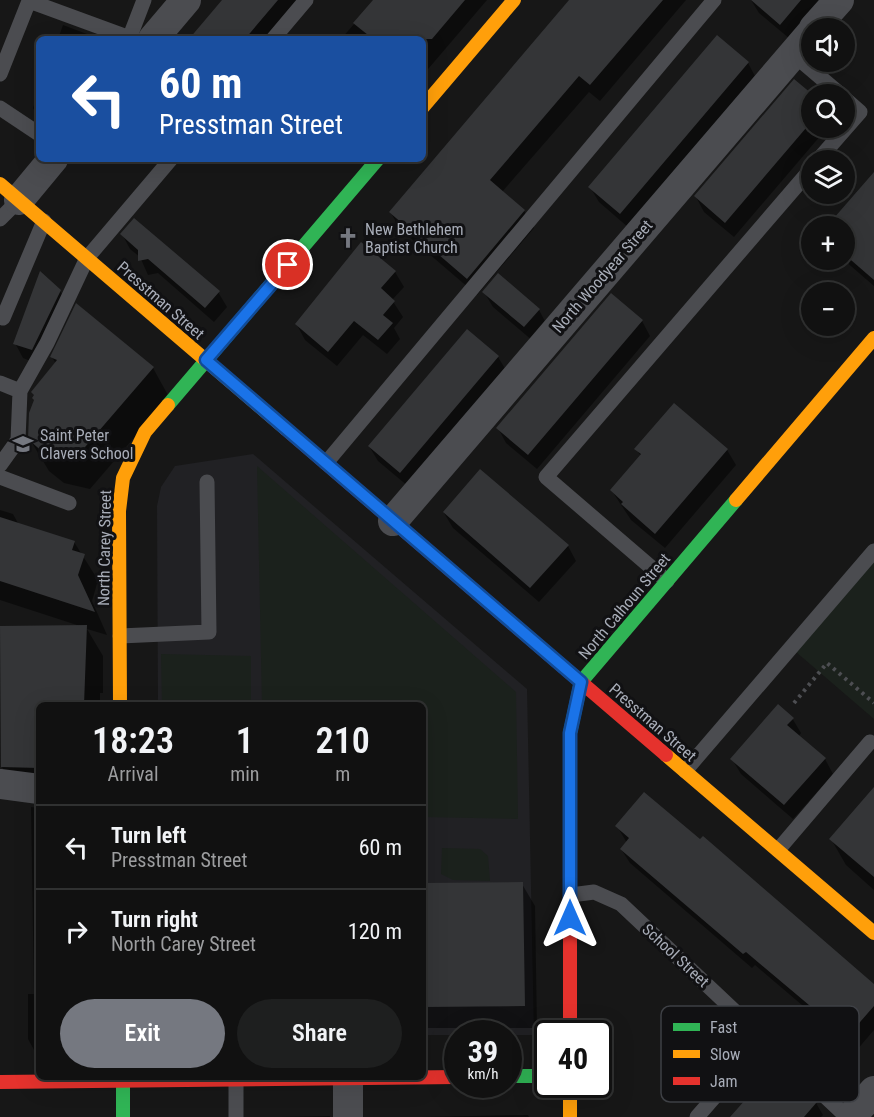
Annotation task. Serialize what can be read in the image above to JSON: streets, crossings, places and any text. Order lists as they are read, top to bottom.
{
  "streets": {
    "street": [
      "North Woodyear Street",
      "Presstman Street",
      "North Carey Street",
      "North Calhoun Street"
    ],
    "lane": ["School Street"]
  },
  "crossings": [
    ["North Woodyear Street", "Presstman Street"],
    ["Presstman Street", "North Carey Street"],
    ["Presstman Street", "North Calhoun Street"],
    ["North Calhoun Street", "School Street"]
  ],
  "places": {
    "church": ["New Bethlehem Baptist Church"],
    "school or university": ["Saint Peter Clavers School"]
  },
  "legend": ["Fast", "Slow", "Jam"],
  "page": {
    "map_buttons": ["+", "−"],
    "turn": ["60 m", "Presstman Street"],
    "eta": [
      "18:23",
      "Arrival",
      "1",
      "min",
      "210",
      "m"
    ],
    "list": [
      {
        "name": "Turn left",
        "note": "Presstman Street",
        "value": "60 m"
      },
      {
        "name": "Turn right",
        "note": "North Carey Street",
        "value": "120 m"
      }
    ],
    "buttons": ["Exit", "Share"],
    "speed": "39 km/h",
    "limit": "40"
  }
}
